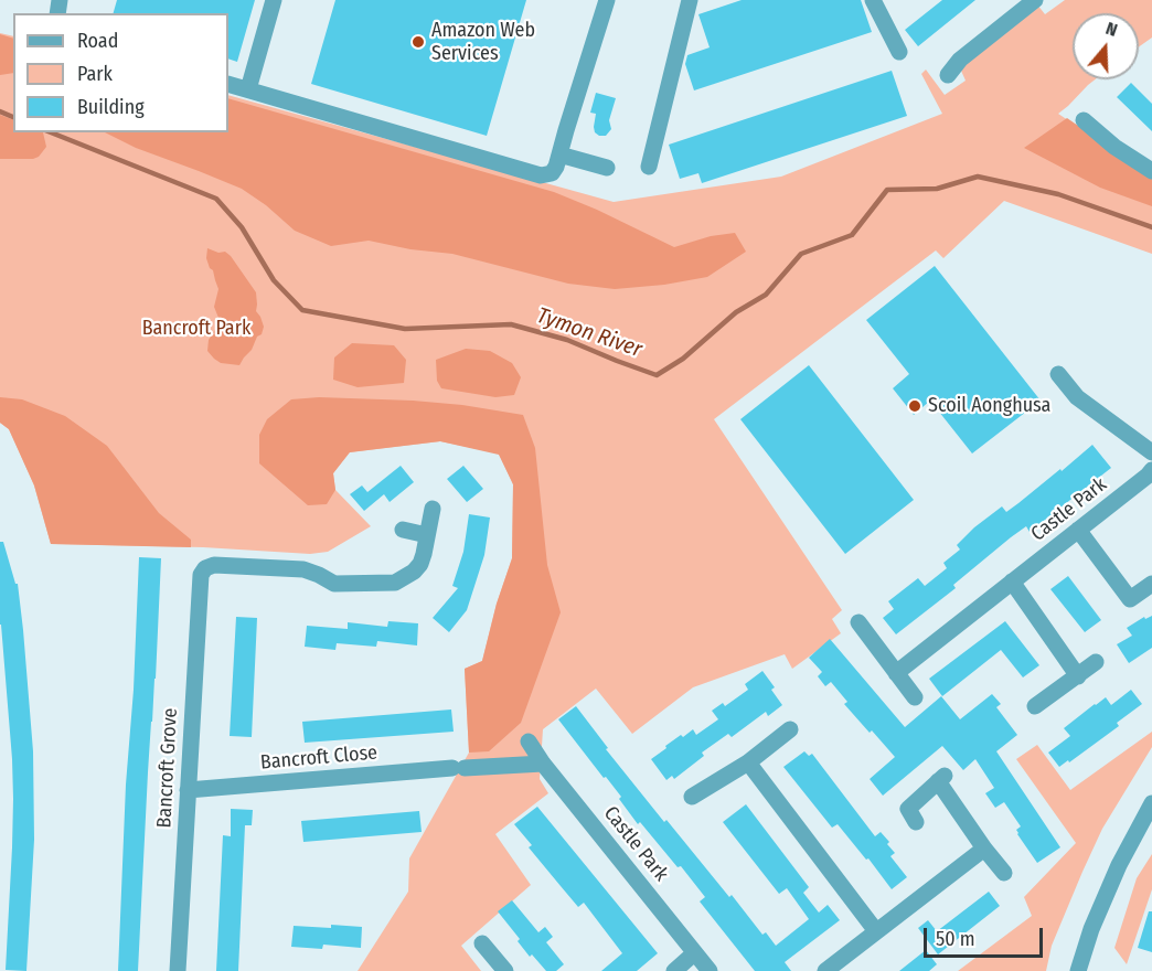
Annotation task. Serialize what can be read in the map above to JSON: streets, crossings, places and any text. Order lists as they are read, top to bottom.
{
  "streets": {
    "street": ["Castle Park", "Bancroft Close", "Bancroft Grove"]
  },
  "crossings": [
    ["Castle Park", "Bancroft Close"],
    ["Bancroft Close", "Bancroft Grove"]
  ],
  "water": ["Tymon River"],
  "parks": ["Bancroft Park"],
  "places": ["Amazon Web Services", "Scoil Aonghusa"],
  "legend": ["Road", "Park", "Building"],
  "scale_bar": "50 m",
  "north": "top"
}
